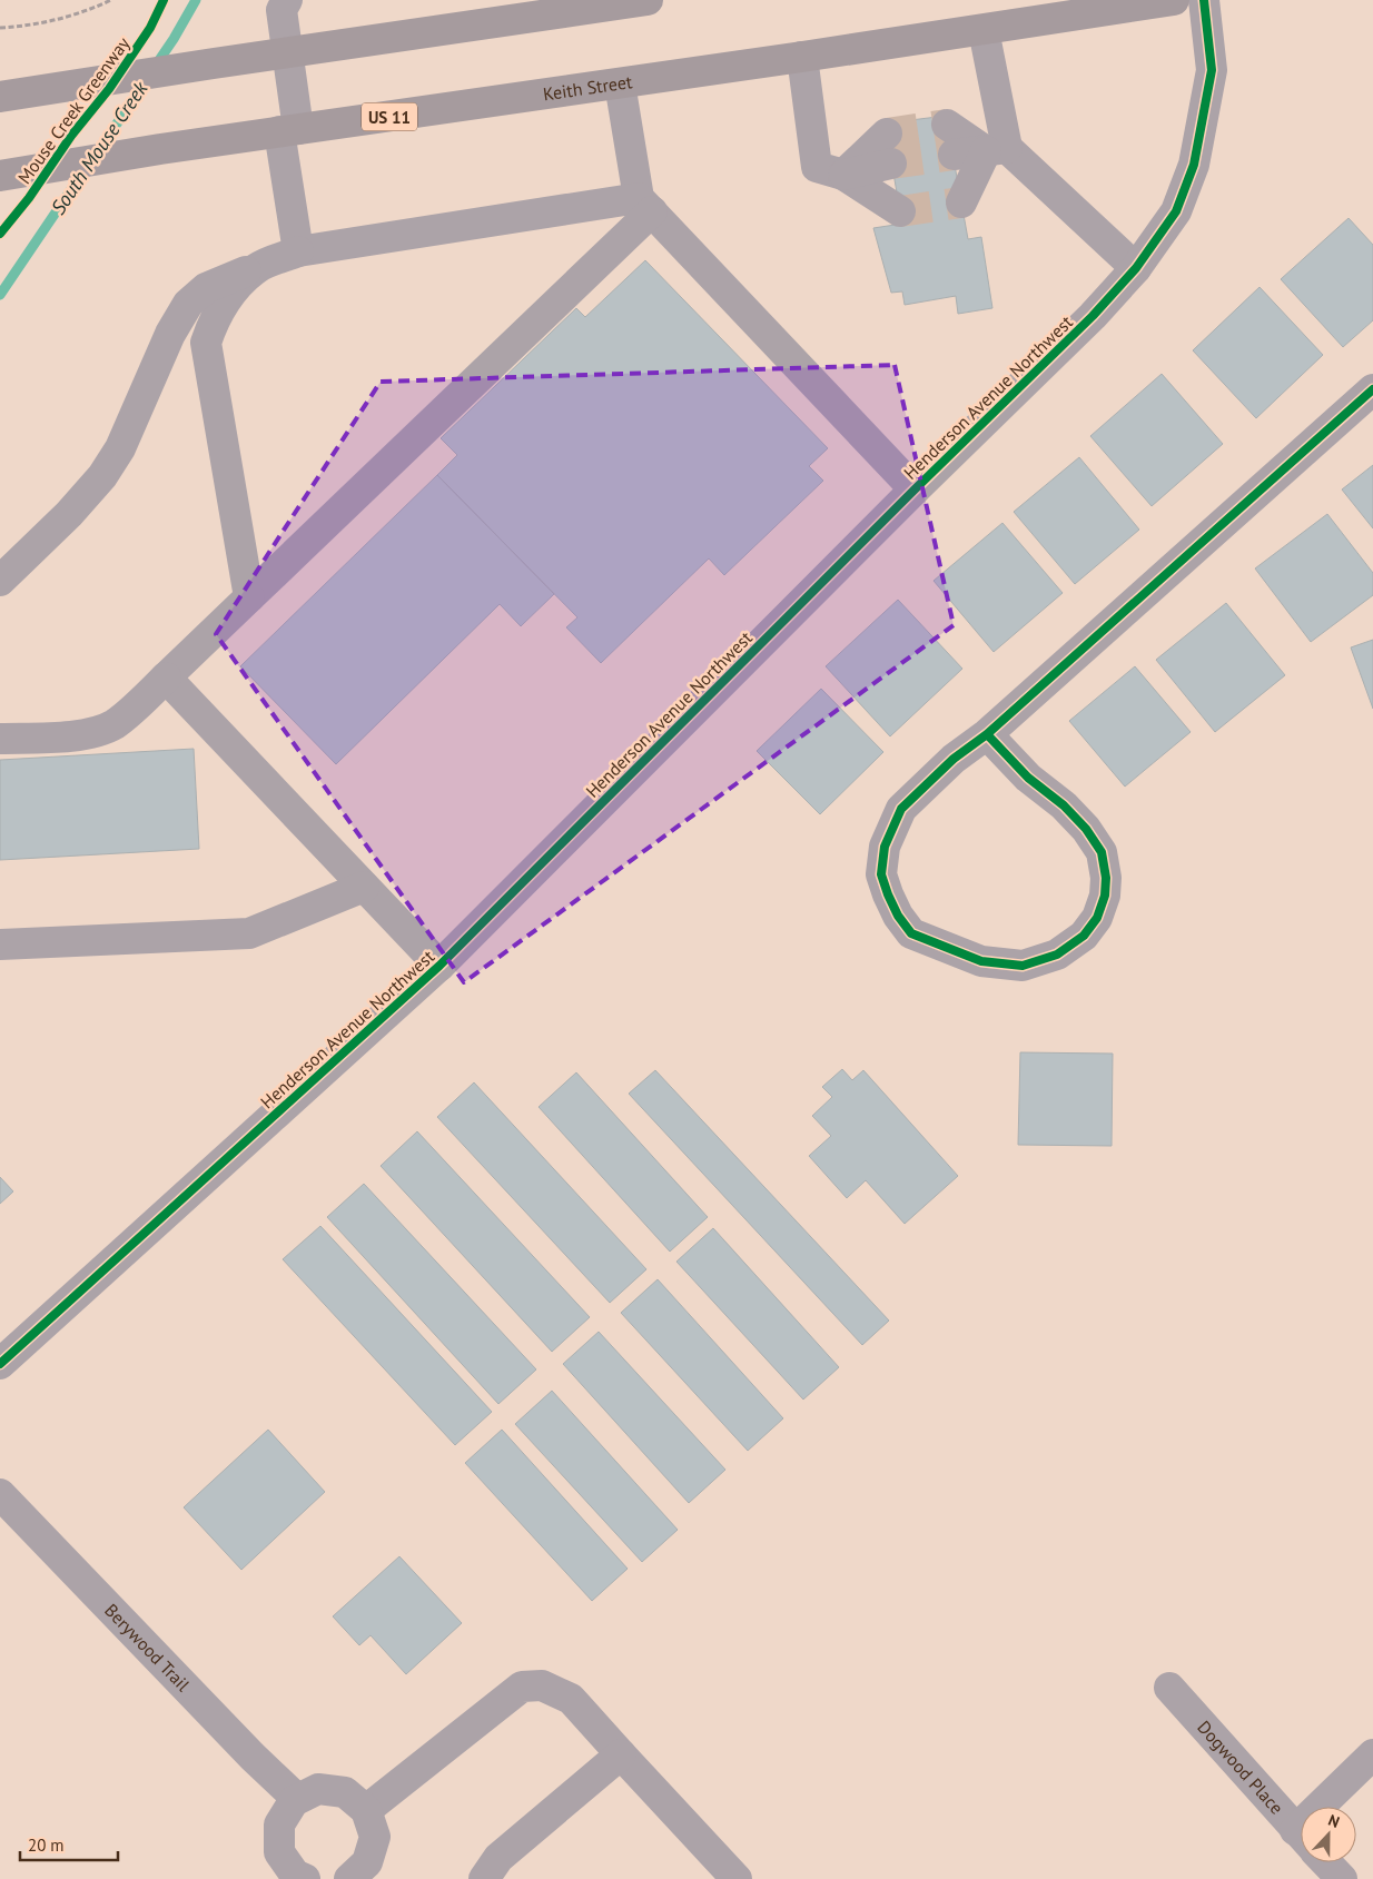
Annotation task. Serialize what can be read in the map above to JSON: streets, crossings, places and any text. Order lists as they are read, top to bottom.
{
  "streets": {
    "main road": ["Keith Street", "US 11"],
    "street": ["Henderson Avenue Northwest", "Berywood Trail", "Dogwood Place"],
    "cycle path": ["Mouse Creek Greenway"]
  },
  "water": ["South Mouse Creek"],
  "scale_bar": "20 m",
  "north": "top"
}
